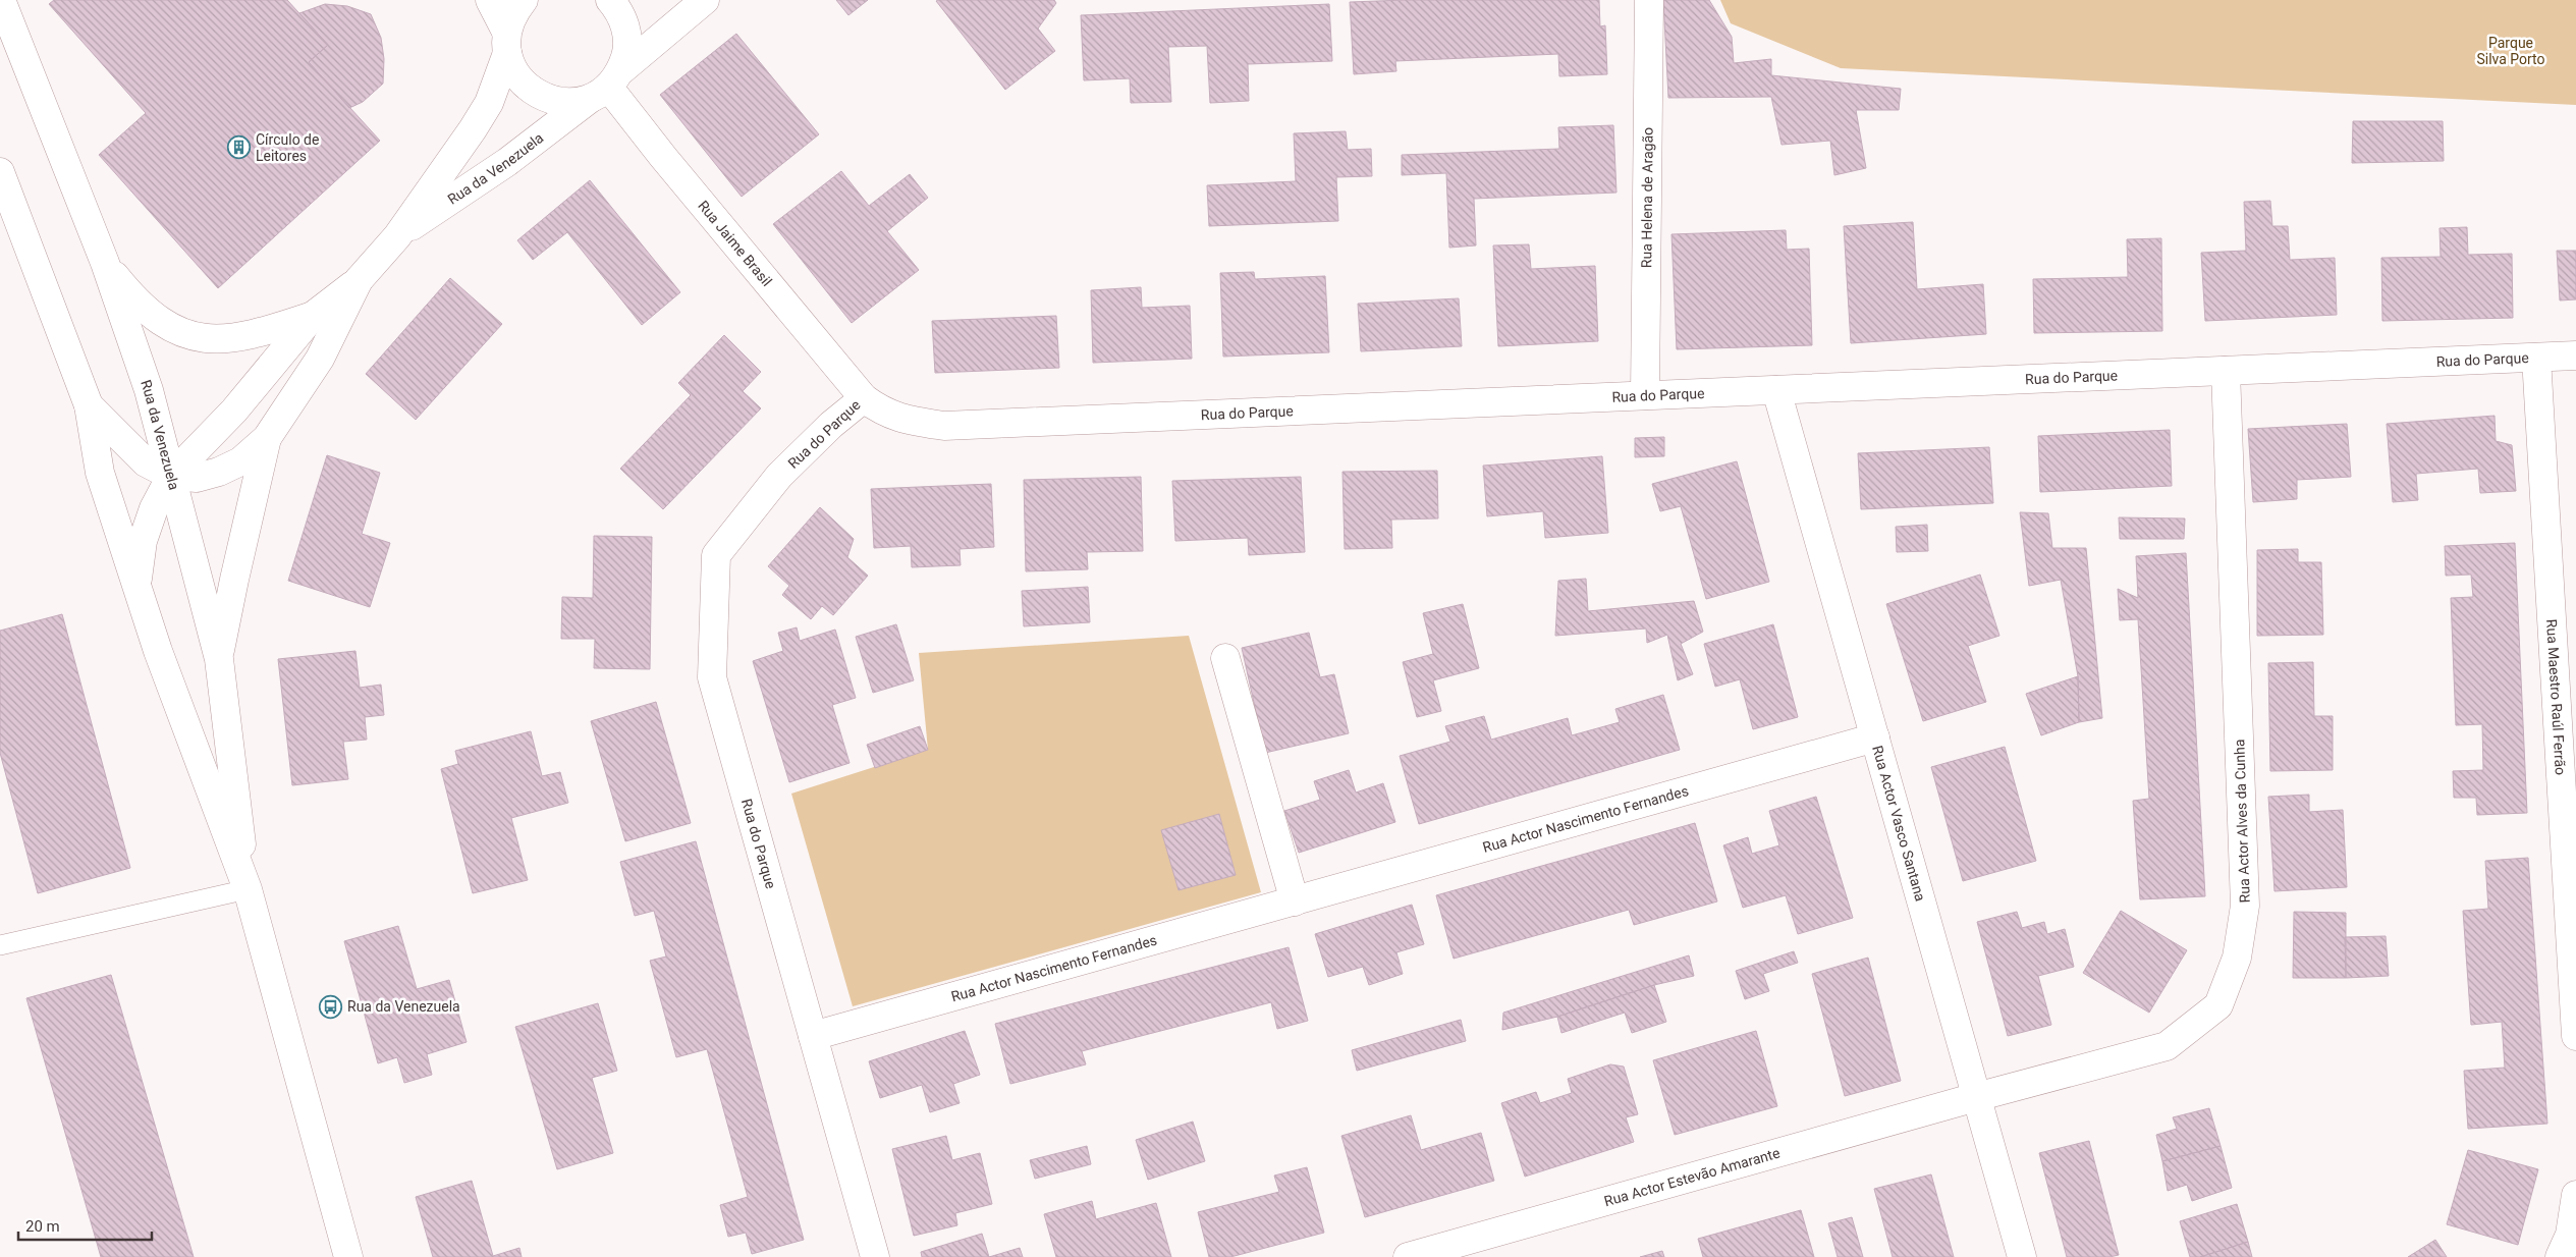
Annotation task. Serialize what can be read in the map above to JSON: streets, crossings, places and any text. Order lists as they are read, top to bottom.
{
  "streets": {
    "street": [
      "Rua da Venezuela",
      "Rua Helena de Aragão",
      "Rua Jaime Brasil",
      "Rua do Parque",
      "Rua Maestro Raúl Ferrão",
      "Rua Actor Nascimento Fernandes",
      "Rua Actor Alves da Cunha",
      "Rua Actor Vasco Santana",
      "Rua Actor Estevão Amarante"
    ]
  },
  "crossings": [
    ["Rua da Venezuela", "Rua Jaime Brasil"],
    ["Rua Helena de Aragão", "Rua do Parque"],
    ["Rua Jaime Brasil", "Rua do Parque"],
    ["Rua do Parque", "Rua Maestro Raúl Ferrão"],
    ["Rua do Parque", "Rua Actor Nascimento Fernandes"],
    ["Rua do Parque", "Rua Actor Alves da Cunha"],
    ["Rua do Parque", "Rua Actor Vasco Santana"],
    ["Rua Actor Nascimento Fernandes", "Rua Actor Vasco Santana"],
    ["Rua Actor Alves da Cunha", "Rua Actor Vasco Santana"],
    ["Rua Actor Alves da Cunha", "Rua Actor Estevão Amarante"],
    ["Rua Actor Vasco Santana", "Rua Actor Estevão Amarante"]
  ],
  "parks": ["Parque Silva Porto"],
  "places": {
    "building": ["Círculo de Leitores"],
    "bus stop": ["Rua da Venezuela"]
  },
  "scale_bar": "20 m"
}
